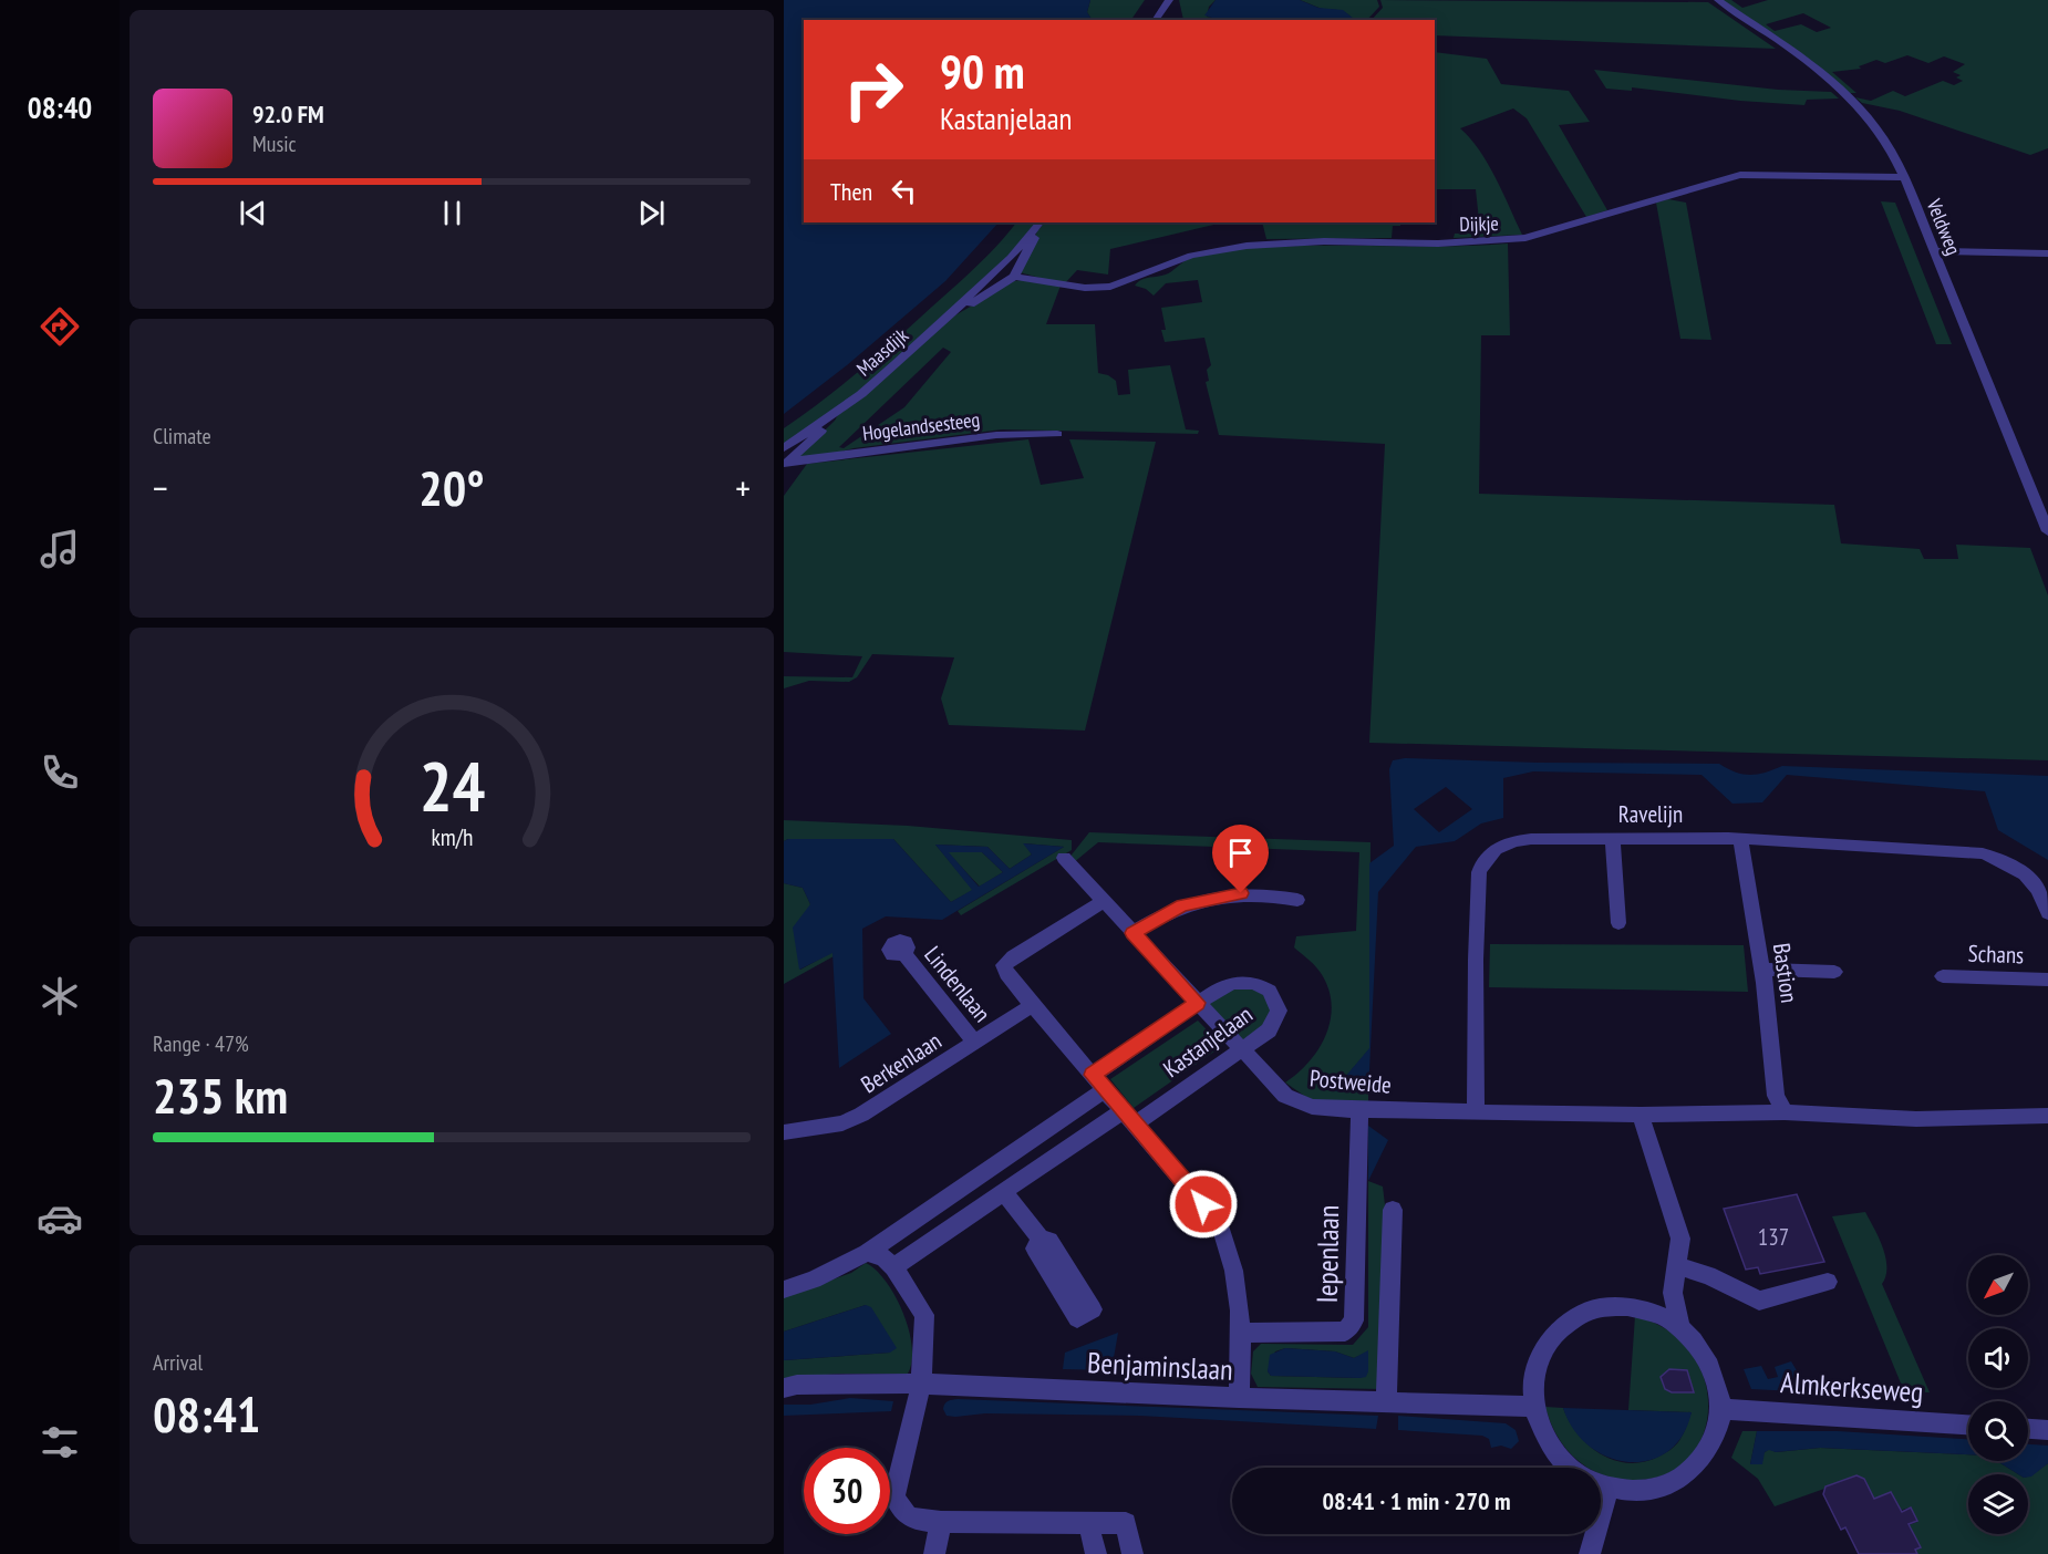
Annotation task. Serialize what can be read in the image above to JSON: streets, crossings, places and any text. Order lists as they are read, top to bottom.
{
  "streets": {
    "street": [
      "Dijkje",
      "Veldweg",
      "Maasdijk",
      "Hogelandsesteeg",
      "Ravelijn",
      "Schans",
      "Bastion",
      "Lindenlaan",
      "Kastanjelaan",
      "Berkenlaan",
      "Postweide",
      "Iepenlaan",
      "Benjaminslaan",
      "Almkerkseweg"
    ]
  },
  "crossings": [
    ["Dijkje", "Veldweg"],
    ["Dijkje", "Maasdijk"],
    ["Maasdijk", "Hogelandsesteeg"],
    ["Ravelijn", "Bastion"],
    ["Ravelijn", "Postweide"],
    ["Bastion", "Postweide"],
    ["Lindenlaan", "Berkenlaan"],
    ["Kastanjelaan", "Postweide"],
    ["Postweide", "Iepenlaan"]
  ],
  "house_numbers": ["137"],
  "north": "bottom left",
  "page": {
    "tabs": "08:40",
    "turn": ["90 m", "Kastanjelaan"],
    "song": ["92.0 FM", "Music"],
    "then": "Then",
    "tile": [
      "Climate",
      ["Range · 47%", "235 km"],
      ["Arrival", "08:41"]
    ],
    "heat": ["−", "20°", "+"],
    "limit": "30",
    "trip": "08:41 · 1 min · 270 m",
    "gauge": ["24", "km/h"]
  }
}
